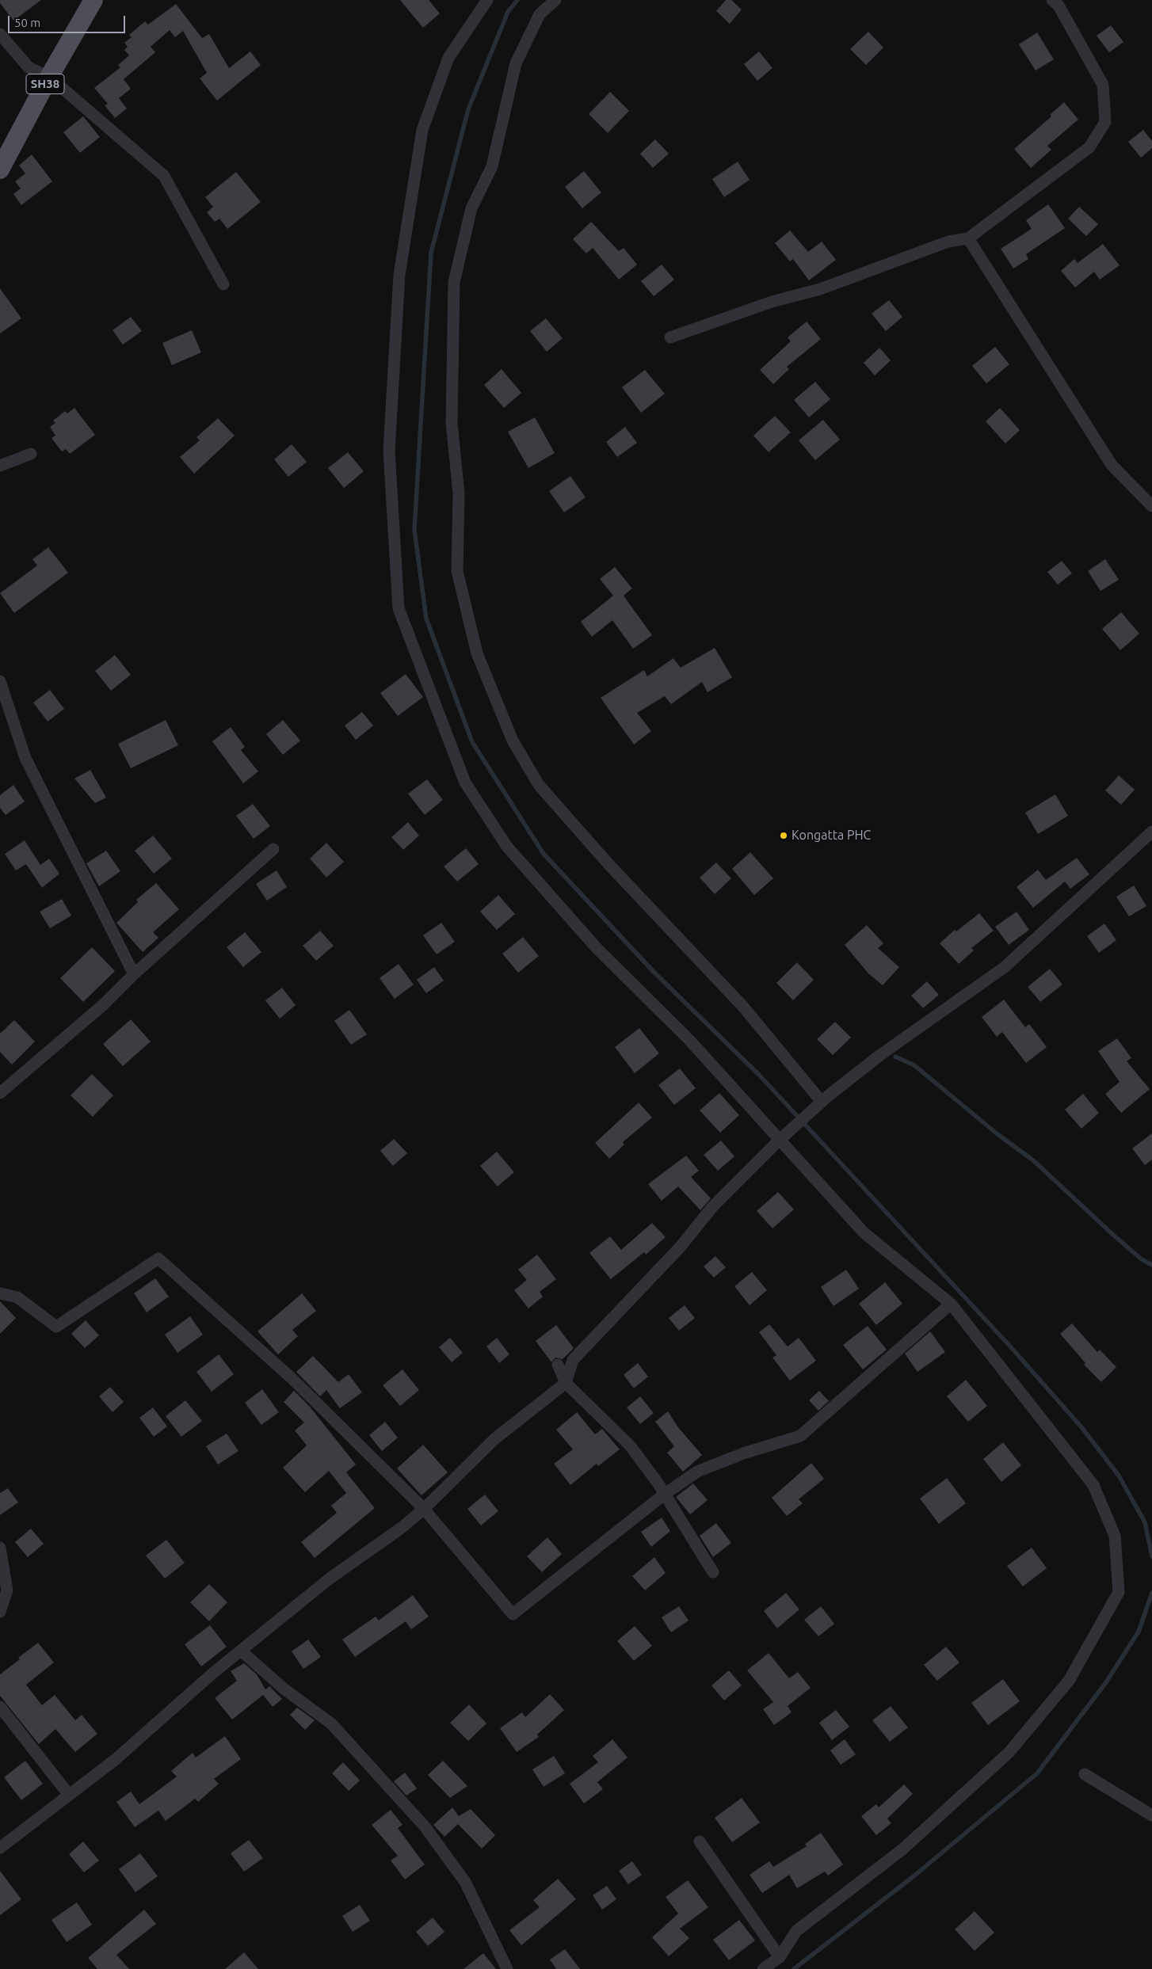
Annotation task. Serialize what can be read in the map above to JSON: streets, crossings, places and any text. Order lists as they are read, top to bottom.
{
  "streets": {
    "main road": ["SH38"]
  },
  "places": ["Kongatta PHC"],
  "scale_bar": "50 m"
}
